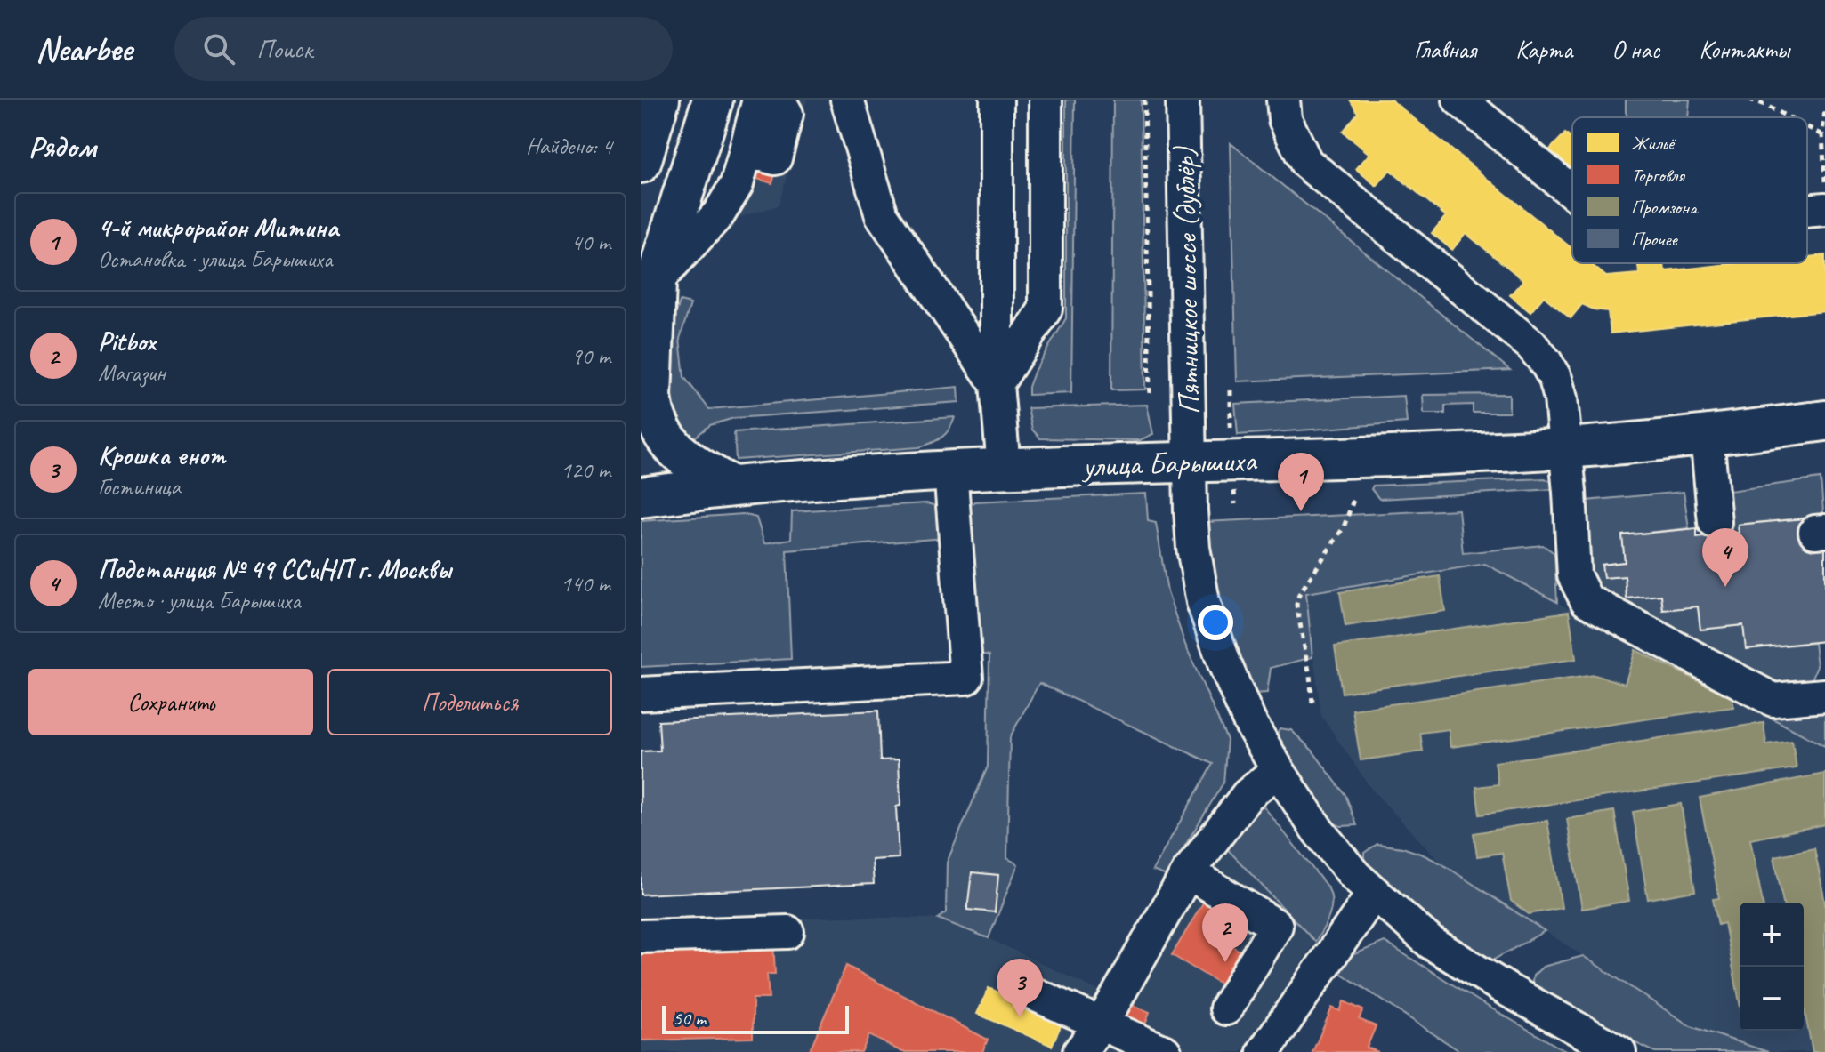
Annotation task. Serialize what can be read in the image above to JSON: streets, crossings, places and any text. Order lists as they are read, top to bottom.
{
  "streets": {
    "main road": ["улица Барышиха"],
    "street": ["Пятницкое шоссе (дублёр)"]
  },
  "crossings": [
    ["Пятницкое шоссе (дублёр)", "улица Барышиха"]
  ],
  "legend": [
    "Жильё",
    "Торговля",
    "Промзона",
    "Прочее"
  ],
  "scale_bar": "50 m",
  "page": {
    "header": "Nearbee",
    "search": "Поиск",
    "nav": [
      "Главная",
      "Карта",
      "О нас",
      "Контакты"
    ],
    "heading": ["Рядом", "Найдено: 4"],
    "list": [
      {
        "mark": "1",
        "name": "4-й микрорайон Митина",
        "note": "Остановка · улица Барышиха",
        "value": "40 m"
      },
      {
        "mark": "2",
        "name": "Pitbox",
        "note": "Магазин",
        "value": "90 m"
      },
      {
        "mark": "3",
        "name": "Крошка енот",
        "note": "Гостиница",
        "value": "120 m"
      },
      {
        "mark": "4",
        "name": "Подстанция № 49 ССиНП г. Москвы",
        "note": "Место · улица Барышиха",
        "value": "140 m"
      }
    ],
    "pins": [
      "1",
      "4",
      "2",
      "3"
    ],
    "buttons": ["Сохранить", "Поделиться"],
    "map_buttons": ["+", "−"],
    "scale": "50 m"
  }
}
